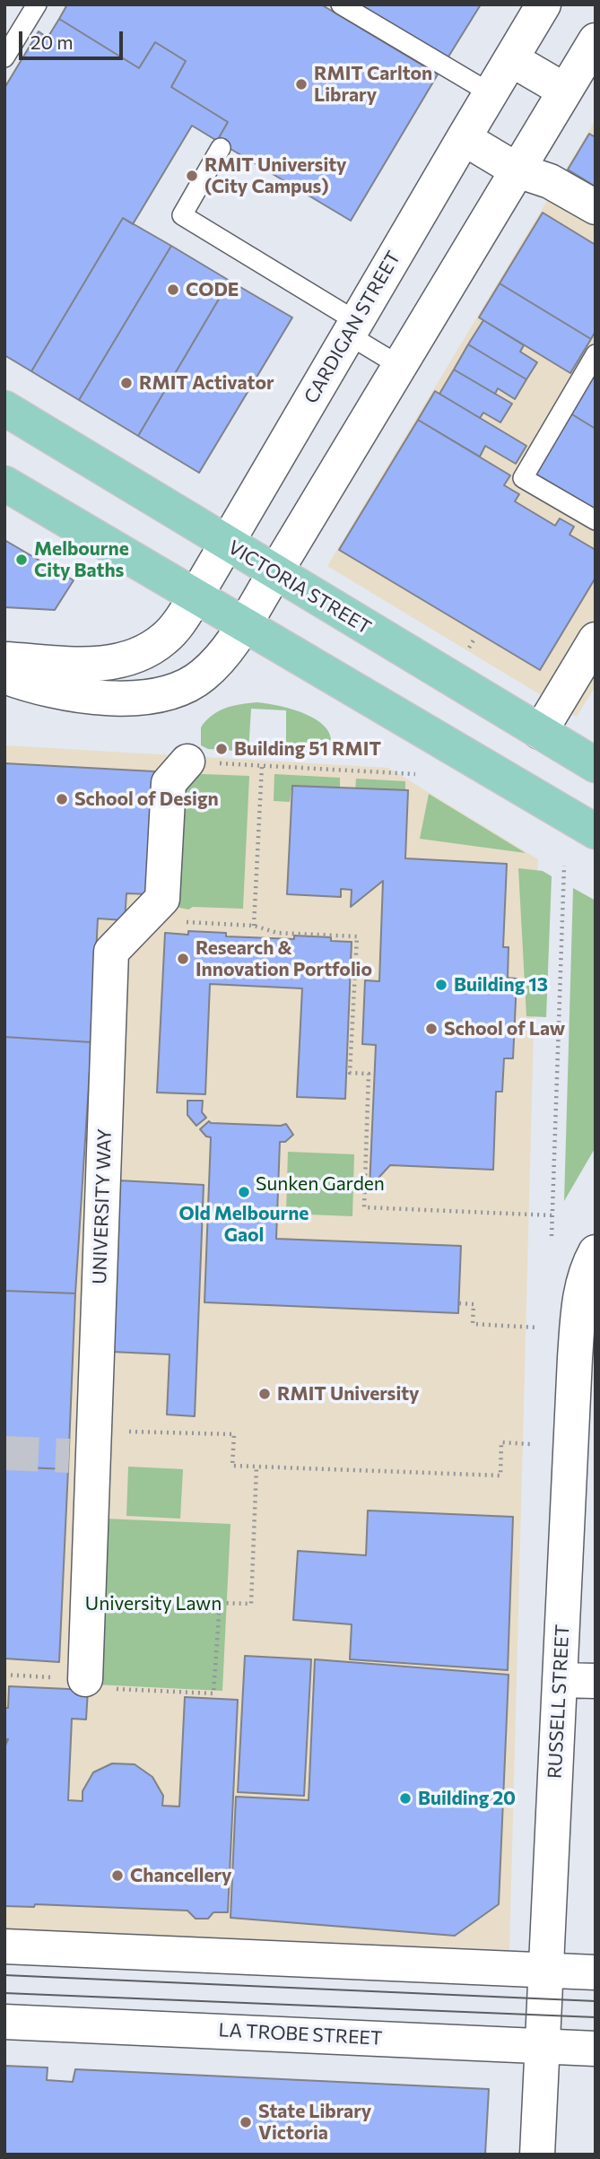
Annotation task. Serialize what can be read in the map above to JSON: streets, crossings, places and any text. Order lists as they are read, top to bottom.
{
  "streets": {
    "main road": ["VICTORIA STREET"],
    "street": [
      "CARDIGAN STREET",
      "UNIVERSITY WAY",
      "RUSSELL STREET",
      "LA TROBE STREET"
    ]
  },
  "crossings": [
    ["CARDIGAN STREET", "VICTORIA STREET"],
    ["RUSSELL STREET", "LA TROBE STREET"]
  ],
  "parks": ["Sunken Garden", "University Lawn"],
  "places": [
    "RMIT Carlton Library",
    "RMIT University (City Campus)",
    "CODE",
    "RMIT Activator",
    "Melbourne City Baths",
    "Building 51 RMIT",
    "School of Design",
    "Research & Innovation Portfolio",
    "Building 13",
    "School of Law",
    "Old Melbourne Gaol",
    "RMIT University",
    "Building 20",
    "Chancellery",
    "State Library Victoria"
  ],
  "scale_bar": "20 m"
}
